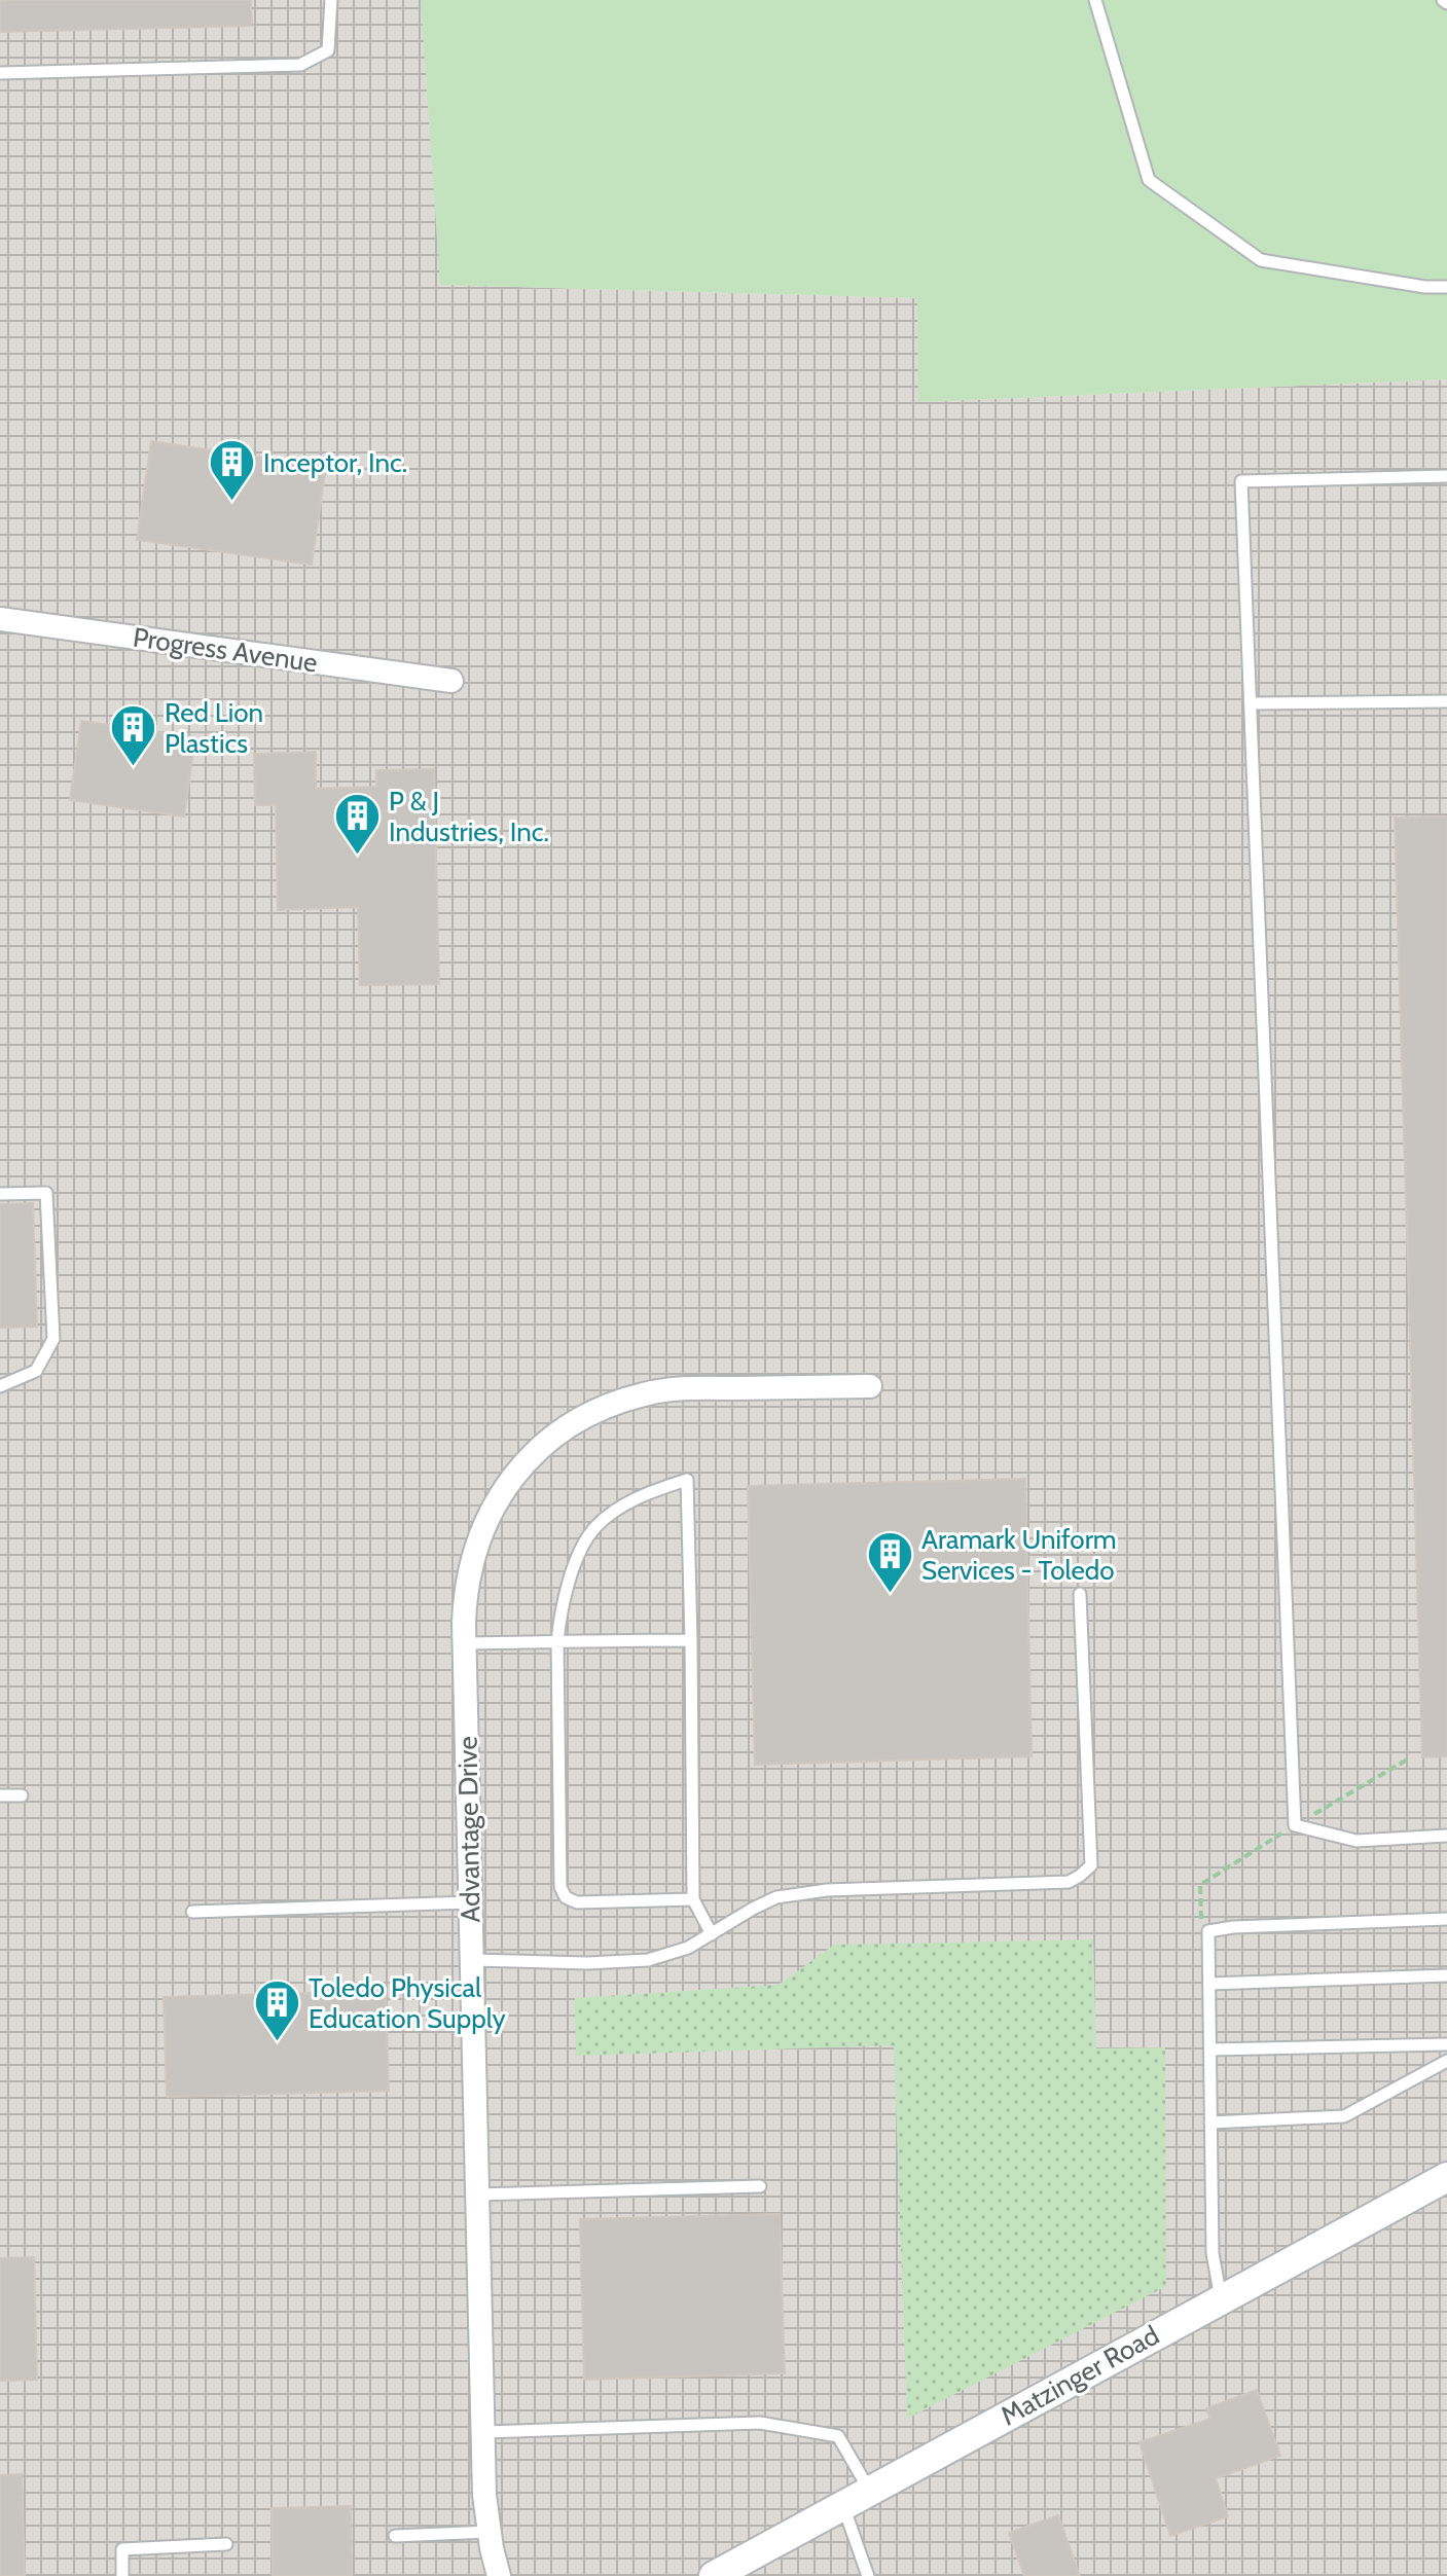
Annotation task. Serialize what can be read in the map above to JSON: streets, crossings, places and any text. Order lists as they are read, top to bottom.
{
  "streets": {
    "street": ["Progress Avenue", "Advantage Drive", "Matzinger Road"]
  },
  "places": {
    "building": [
      "Inceptor, Inc.",
      "Red Lion Plastics",
      "P & J Industries, Inc.",
      "Aramark Uniform Services - Toledo",
      "Toledo Physical Education Supply"
    ]
  }
}
